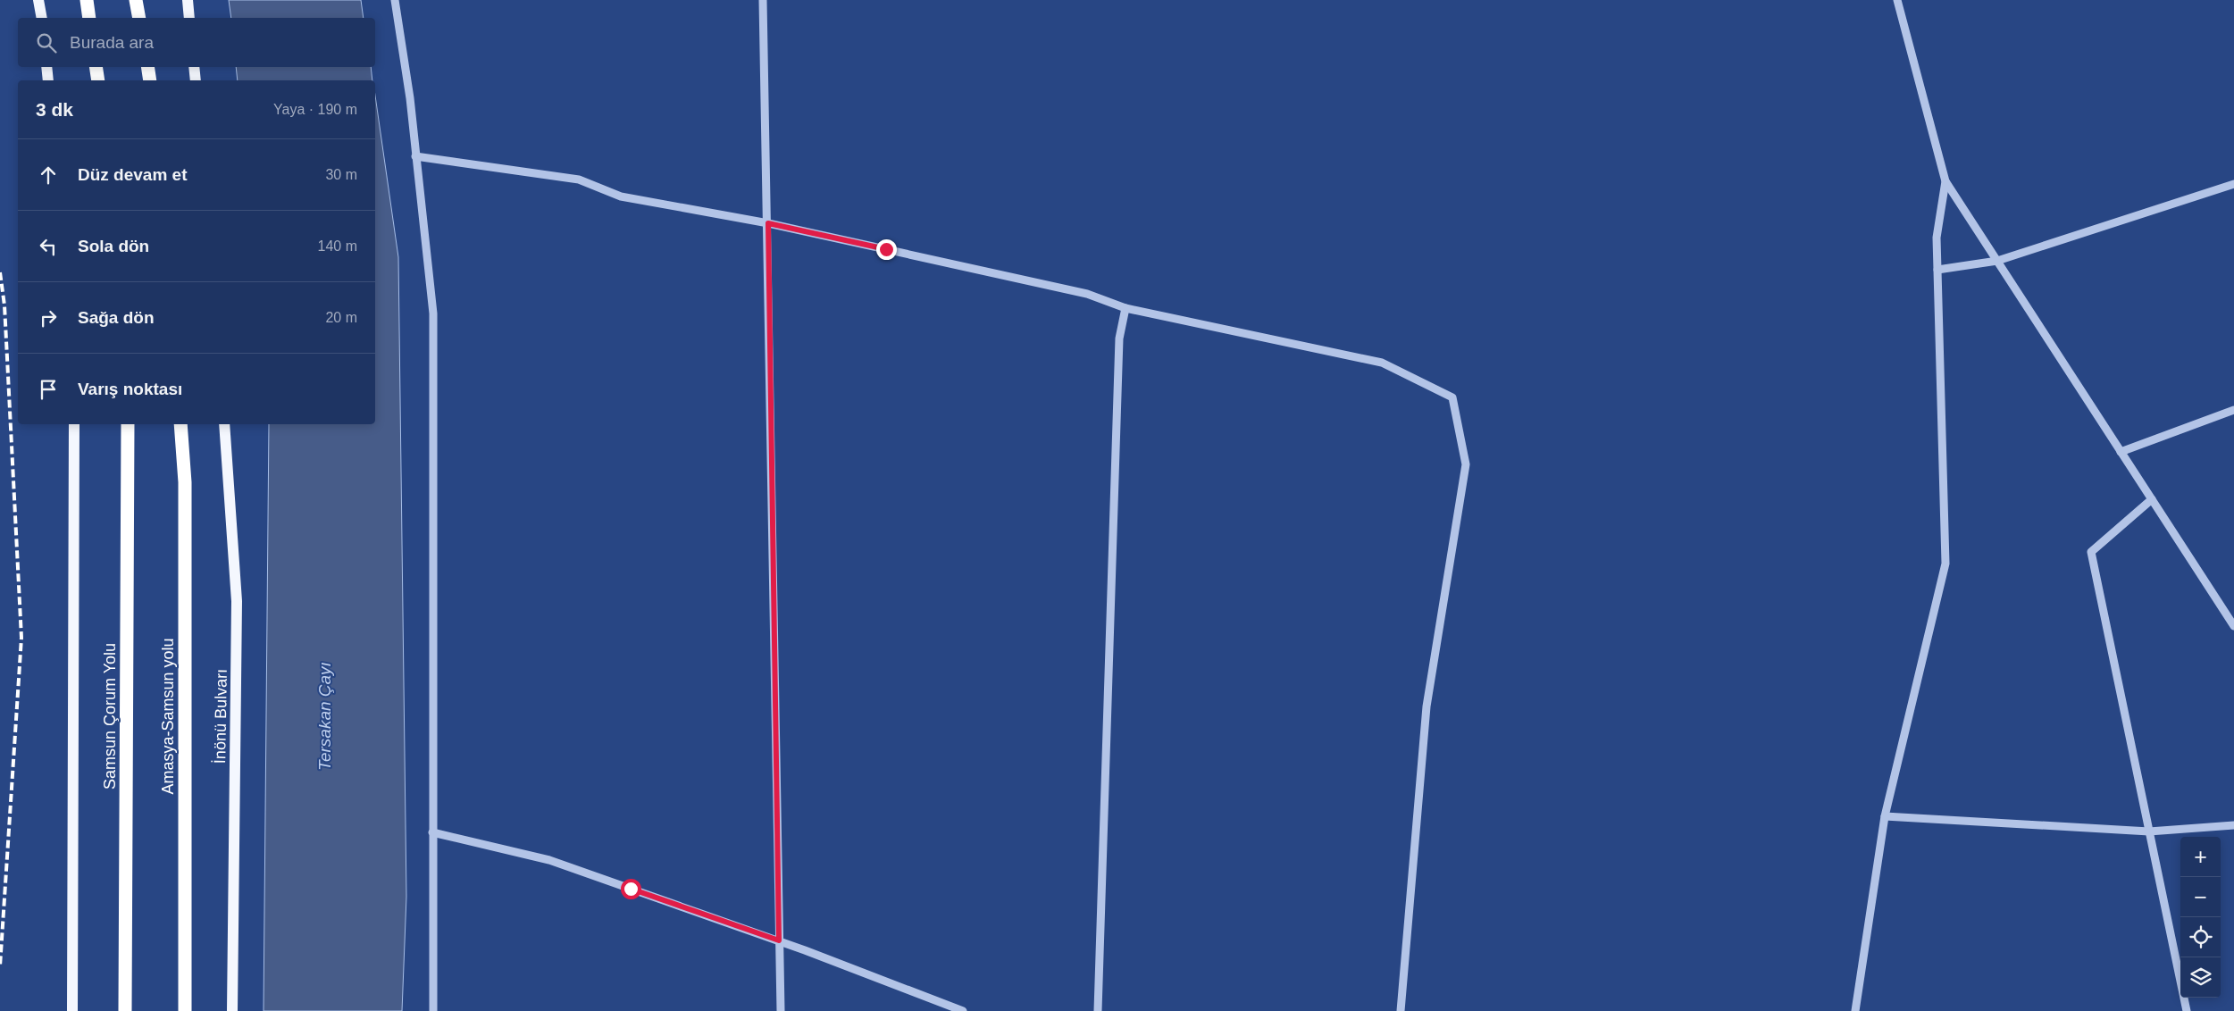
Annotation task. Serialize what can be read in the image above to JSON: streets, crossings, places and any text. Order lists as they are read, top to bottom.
{
  "streets": {
    "highway": ["Samsun Çorum Yolu", "Amasya-Samsun yolu"],
    "main road": ["İnönü Bulvarı"]
  },
  "water": ["Tersakan Çayı"],
  "page": {
    "search": "Burada ara",
    "heading": ["3 dk", "Yaya · 190 m"],
    "list": [
      ["Düz devam et", "30 m"],
      ["Sola dön", "140 m"],
      ["Sağa dön", "20 m"],
      "Varış noktası"
    ],
    "map_buttons": ["+", "−"]
  }
}
